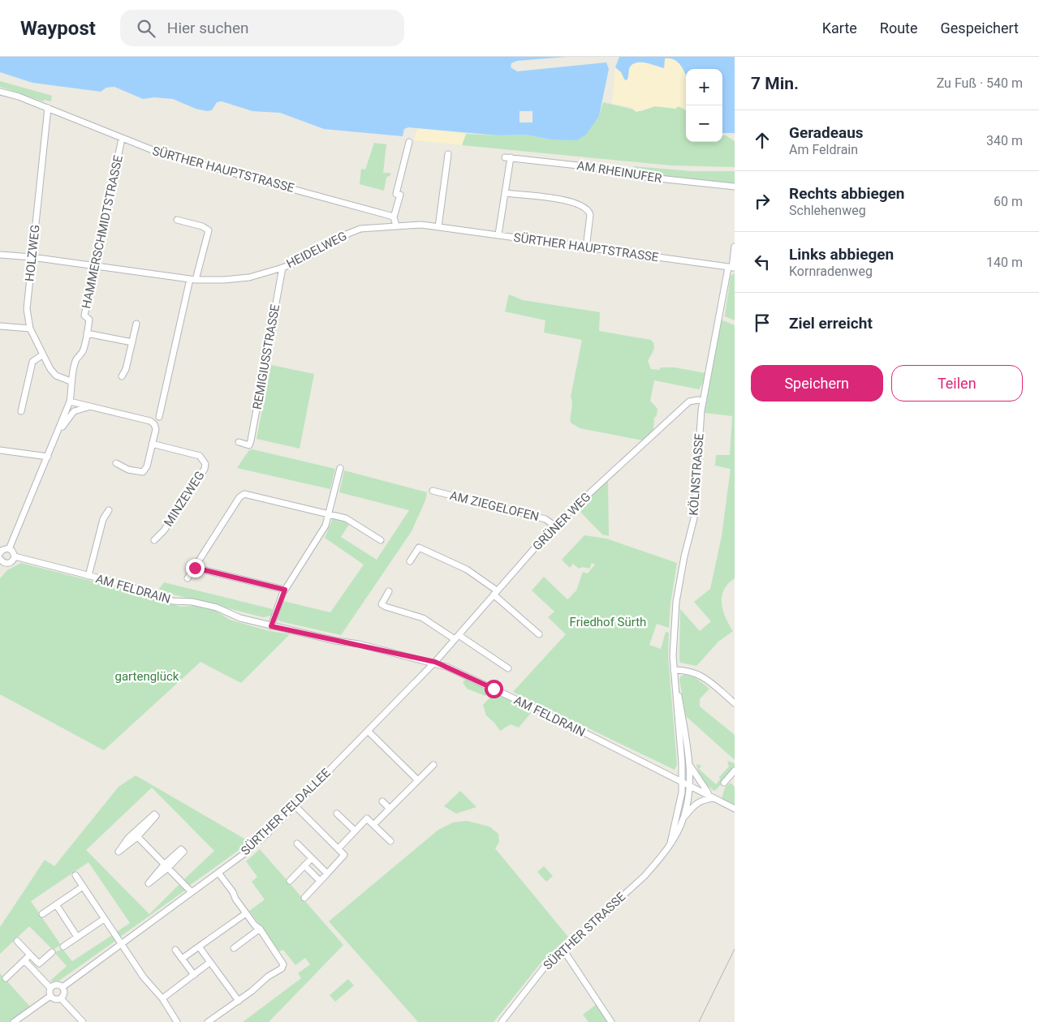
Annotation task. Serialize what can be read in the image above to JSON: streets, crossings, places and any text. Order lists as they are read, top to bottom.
{
  "streets": {
    "street": [
      "SÜRTHER HAUPTSTRASSE",
      "AM RHEINUFER",
      "HAMMERSCHMIDTSTRASSE",
      "HEIDELWEG",
      "HOLZWEG",
      "REMIGIUSSTRASSE",
      "KÖLNSTRASSE",
      "MINZEWEG",
      "AM ZIEGELOFEN",
      "GRÜNER WEG",
      "AM FELDRAIN",
      "SÜRTHER FELDALLEE",
      "SÜRTHER STRASSE"
    ]
  },
  "crossings": [
    ["SÜRTHER HAUPTSTRASSE", "HAMMERSCHMIDTSTRASSE"],
    ["SÜRTHER HAUPTSTRASSE", "HEIDELWEG"],
    ["SÜRTHER HAUPTSTRASSE", "HOLZWEG"],
    ["SÜRTHER HAUPTSTRASSE", "KÖLNSTRASSE"],
    ["HAMMERSCHMIDTSTRASSE", "HEIDELWEG"],
    ["HAMMERSCHMIDTSTRASSE", "HOLZWEG"],
    ["HEIDELWEG", "HOLZWEG"],
    ["HEIDELWEG", "REMIGIUSSTRASSE"],
    ["KÖLNSTRASSE", "GRÜNER WEG"],
    ["KÖLNSTRASSE", "AM FELDRAIN"],
    ["KÖLNSTRASSE", "SÜRTHER STRASSE"],
    ["AM ZIEGELOFEN", "GRÜNER WEG"],
    ["GRÜNER WEG", "AM FELDRAIN"],
    ["GRÜNER WEG", "SÜRTHER FELDALLEE"],
    ["AM FELDRAIN", "SÜRTHER FELDALLEE"],
    ["AM FELDRAIN", "SÜRTHER STRASSE"]
  ],
  "parks": ["Friedhof Sürth", "gartenglück"],
  "page": {
    "header": "Waypost",
    "search": "Hier suchen",
    "nav": ["Karte", "Route", "Gespeichert"],
    "heading": ["7 Min.", "Zu Fuß · 540 m"],
    "map_buttons": ["+", "−"],
    "list": [
      ["Geradeaus", "Am Feldrain", "340 m"],
      ["Rechts abbiegen", "Schlehenweg", "60 m"],
      ["Links abbiegen", "Kornradenweg", "140 m"],
      "Ziel erreicht"
    ],
    "buttons": ["Speichern", "Teilen"]
  }
}
